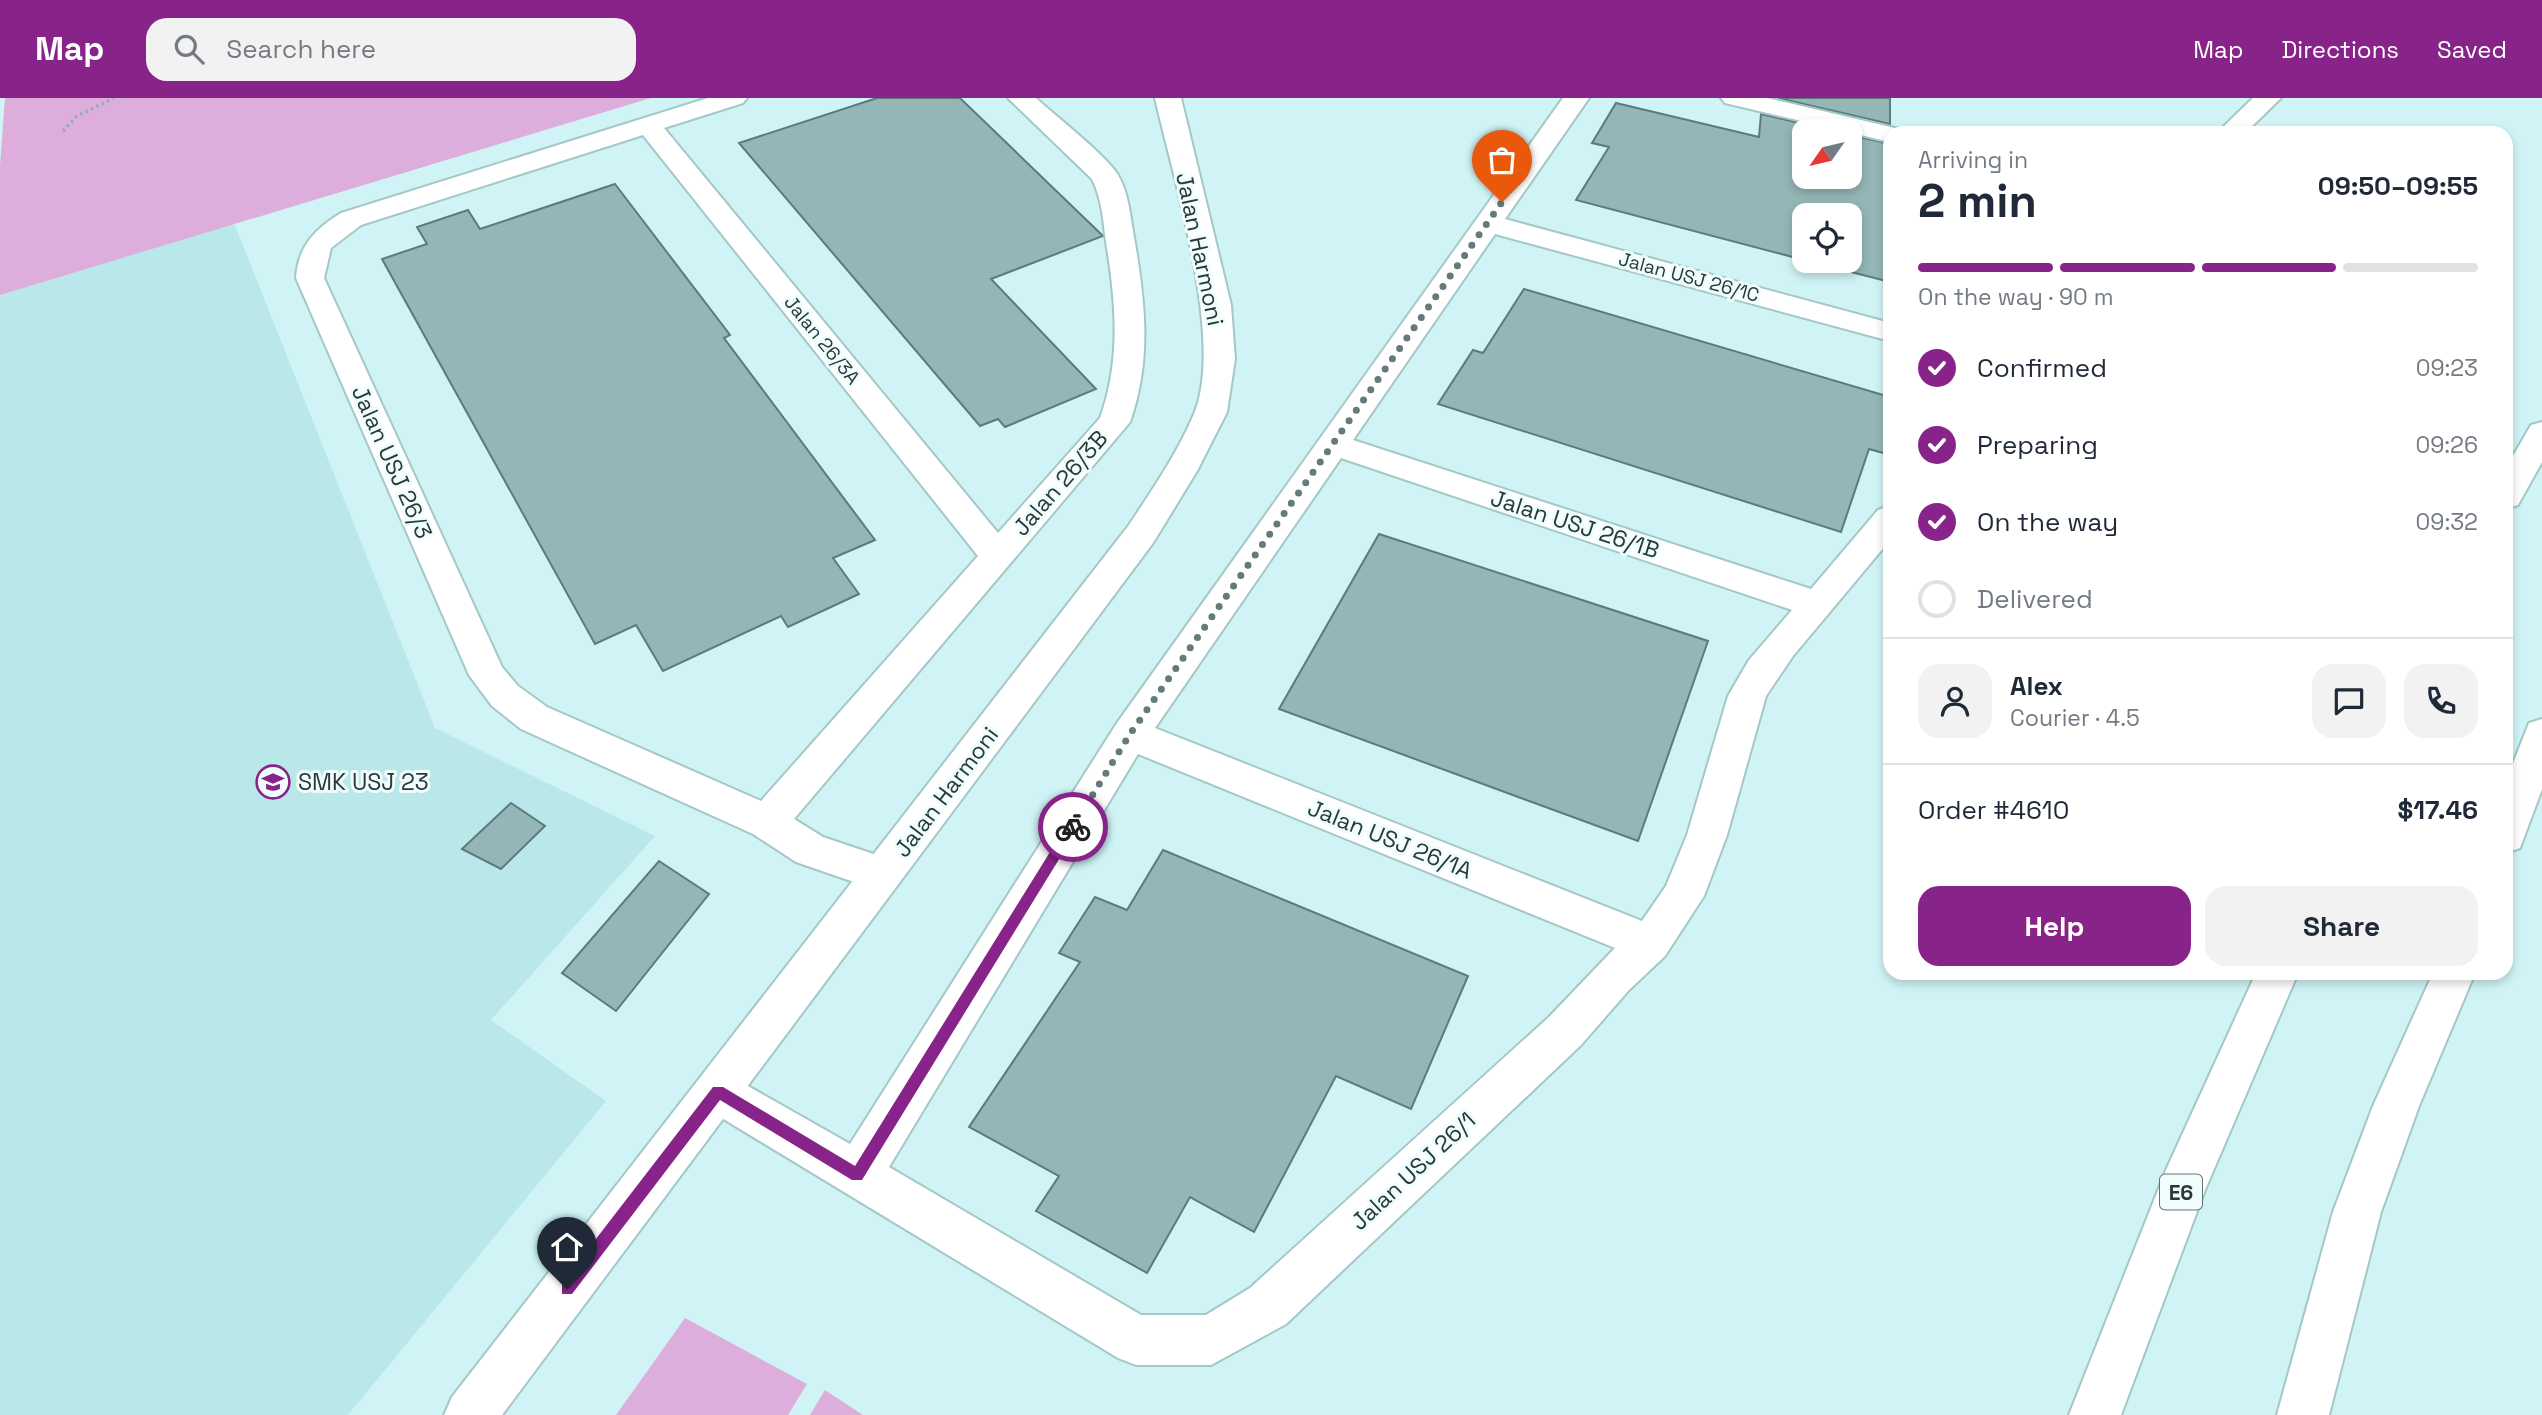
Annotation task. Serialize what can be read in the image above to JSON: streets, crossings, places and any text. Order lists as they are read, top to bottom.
{
  "streets": {
    "main road": [
      "Jalan Harmoni",
      "Jalan USJ 26/1C",
      "Jalan 26/3A",
      "Jalan USJ 26/3",
      "Jalan 26/3B",
      "Jalan USJ 26/1B",
      "Jalan USJ 26/1A",
      "Jalan USJ 26/1",
      "E6"
    ]
  },
  "crossings": [
    ["Jalan Harmoni", "Jalan USJ 26/3"],
    ["Jalan Harmoni", "Jalan USJ 26/1"],
    ["Jalan 26/3A", "Jalan USJ 26/3"],
    ["Jalan 26/3A", "Jalan 26/3B"],
    ["Jalan USJ 26/3", "Jalan 26/3B"],
    ["Jalan USJ 26/1B", "Jalan USJ 26/1"],
    ["Jalan USJ 26/1A", "Jalan USJ 26/1"]
  ],
  "places": {
    "school or university": ["SMK USJ 23"]
  },
  "north": "bottom left",
  "page": {
    "header": "Map",
    "search": "Search here",
    "nav": ["Map", "Directions", "Saved"],
    "heading": ["2 min", "Arriving in", "09:50–09:55"],
    "panel": [
      "Alex",
      "Courier · 4.5",
      "Order #4610",
      "$17.46"
    ],
    "bar": "On the way · 90 m",
    "list": [
      ["Confirmed", "09:23"],
      ["Preparing", "09:26"],
      ["On the way", "09:32"],
      "Delivered"
    ],
    "buttons": ["Help", "Share"]
  }
}
